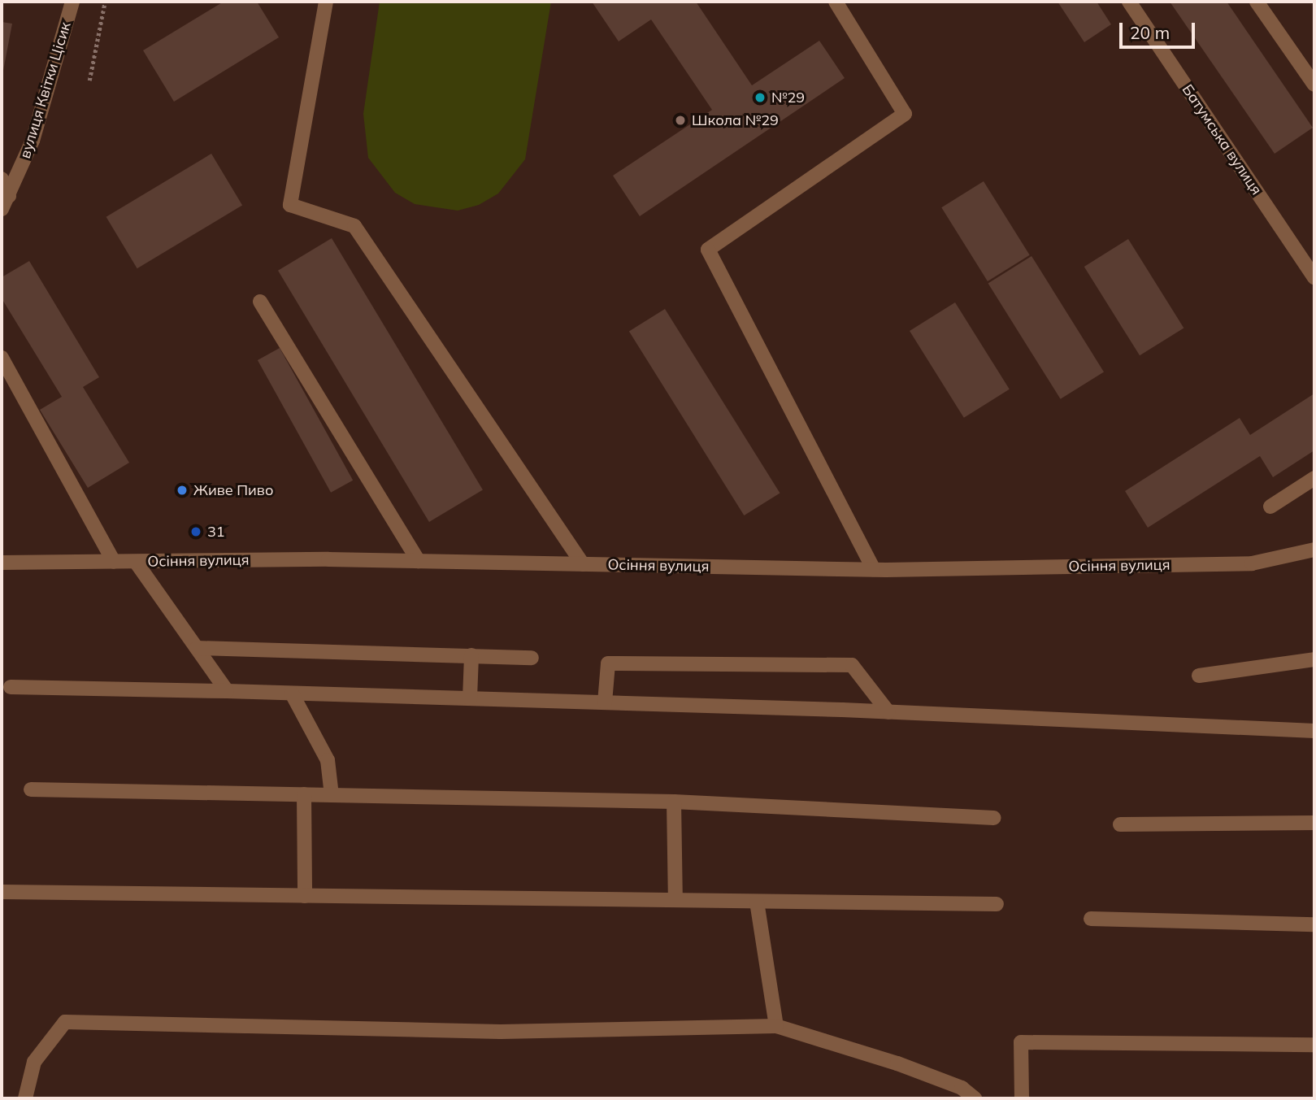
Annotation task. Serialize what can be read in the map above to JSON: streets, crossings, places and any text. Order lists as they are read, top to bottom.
{
  "streets": {
    "street": ["вулиця Квітки Цісик", "Батумська вулиця", "Осіння вулиця"]
  },
  "places": [
    "№29",
    "Школа №29",
    "Живе Пиво",
    "31"
  ],
  "scale_bar": "20 m"
}
